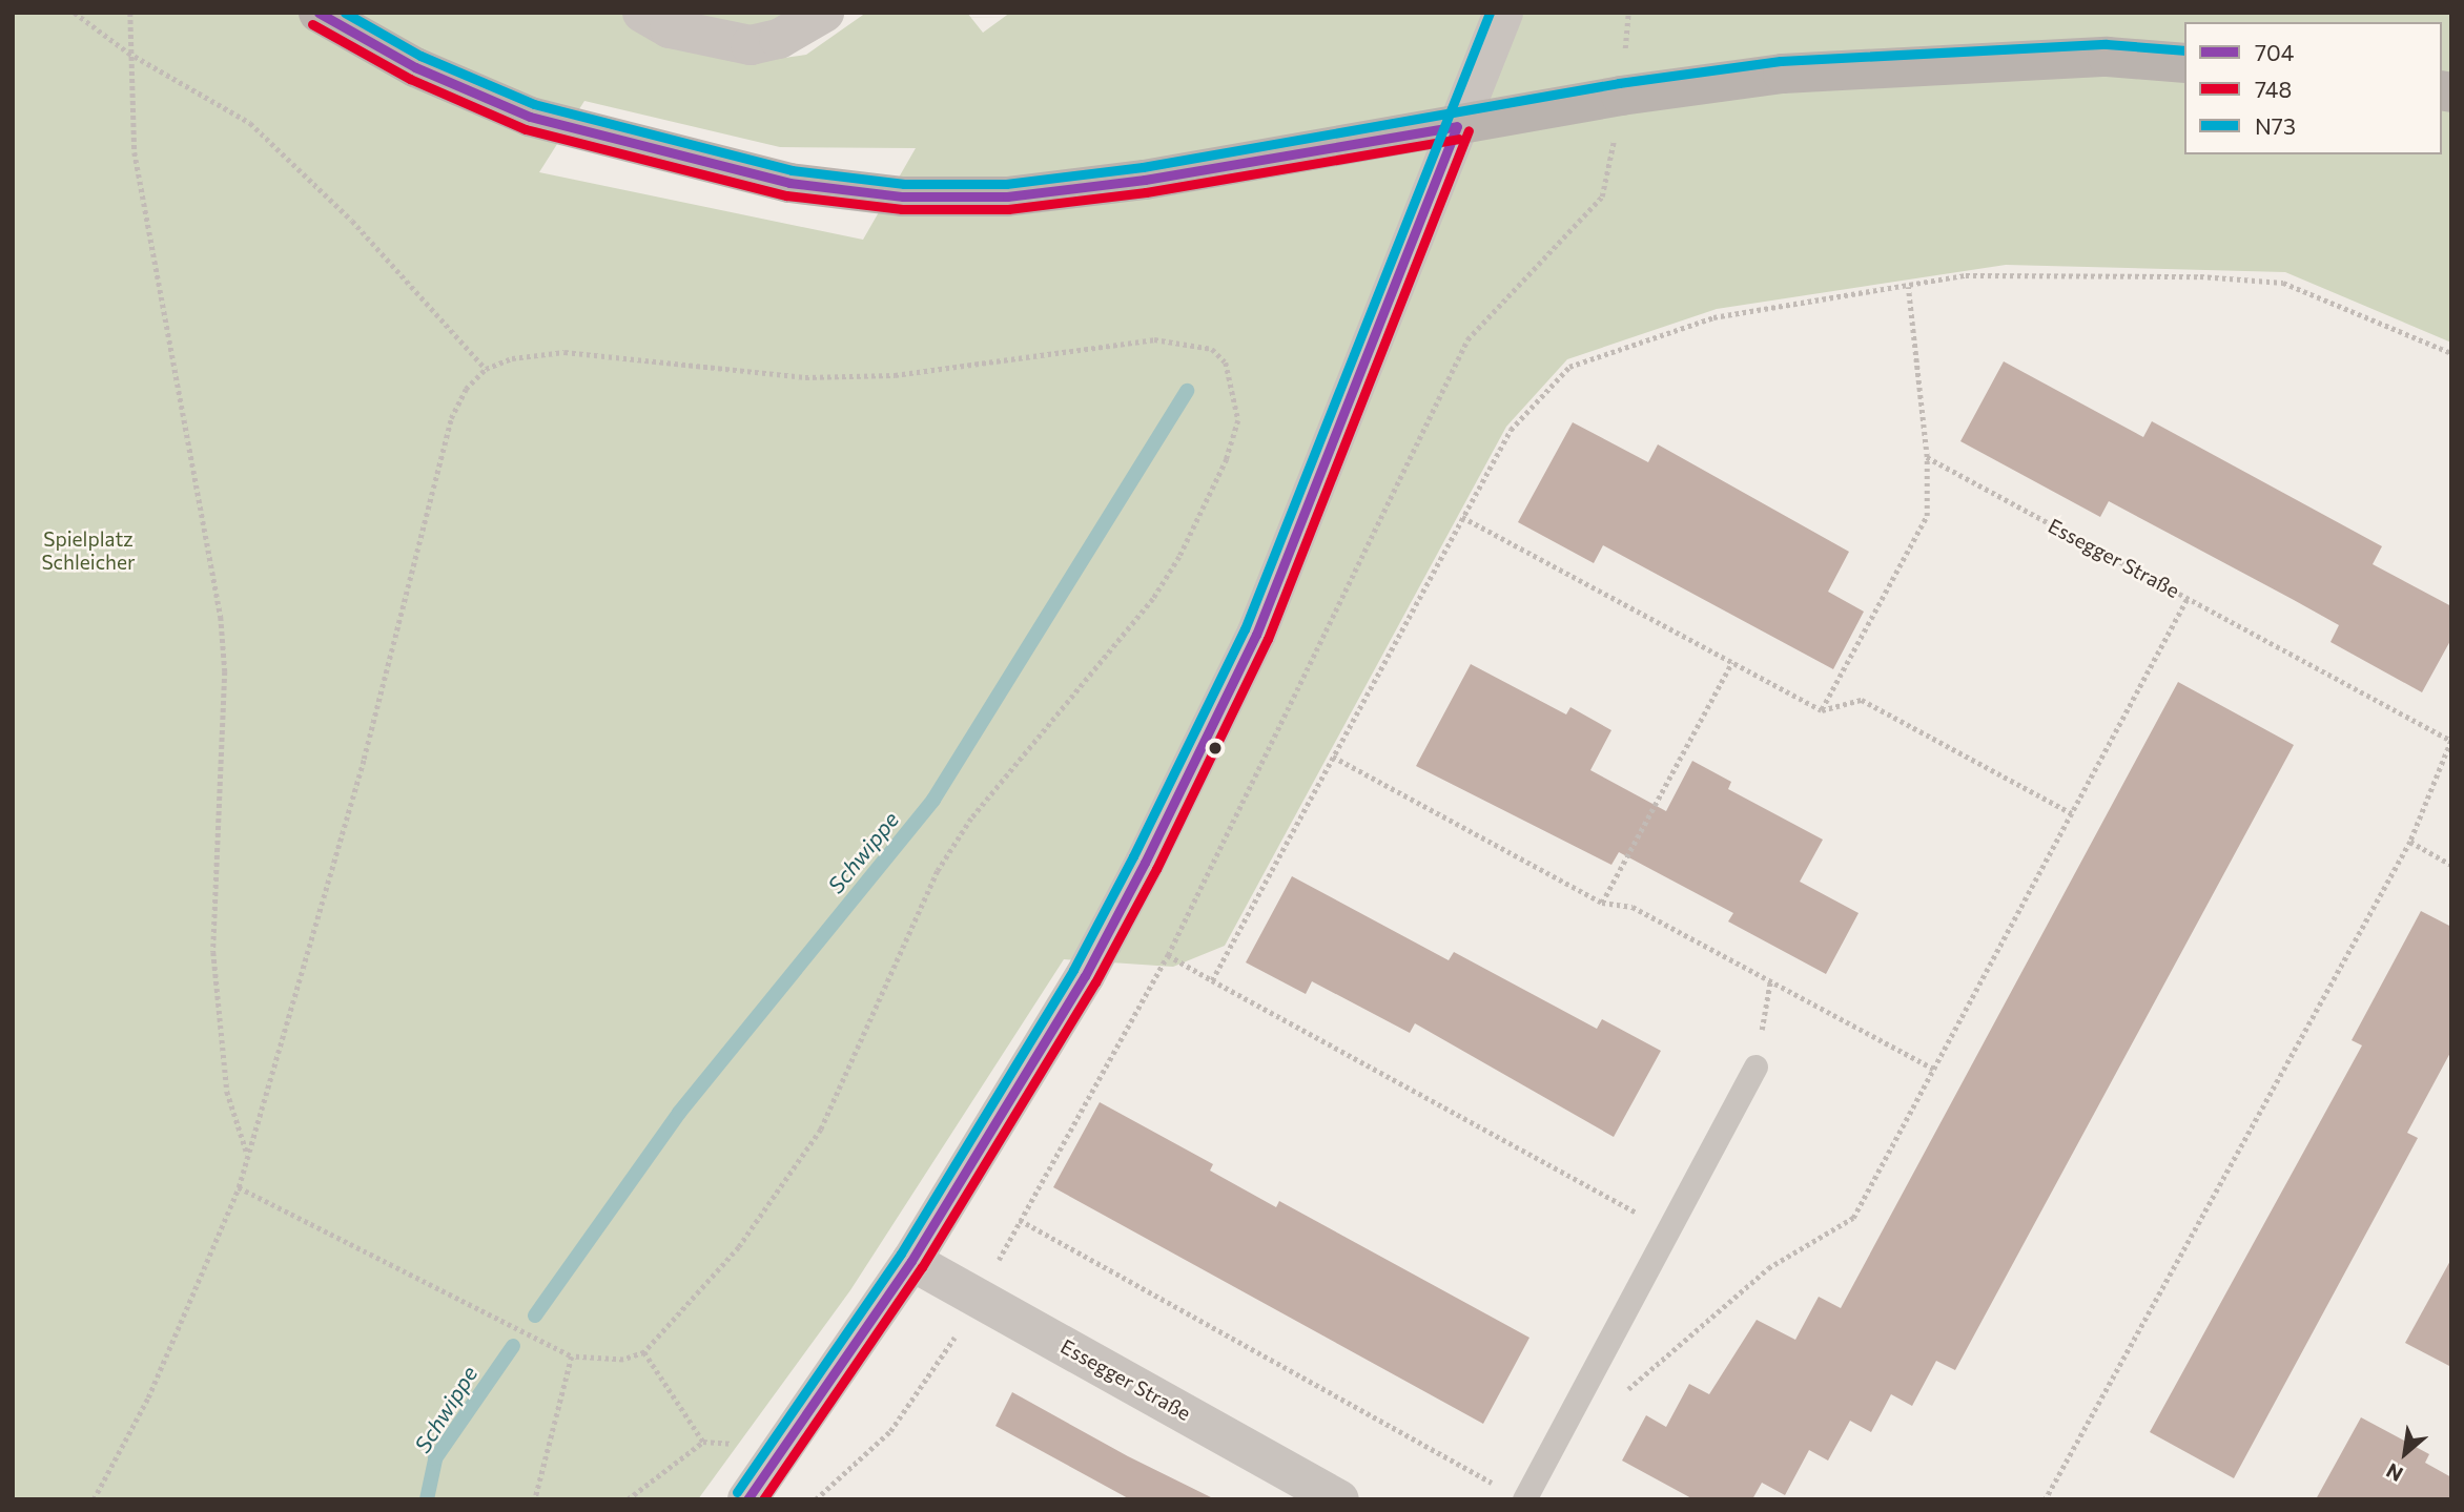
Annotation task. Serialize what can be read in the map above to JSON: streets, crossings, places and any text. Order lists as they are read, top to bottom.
{
  "streets": {
    "street": ["Essegger Straße"]
  },
  "water": ["Schwippe"],
  "parks": ["Spielplatz Schleicher"],
  "lines": ["transit line 704", "transit line N73", "transit line 748"],
  "legend": ["704", "748", "N73"],
  "north": "bottom left"
}
